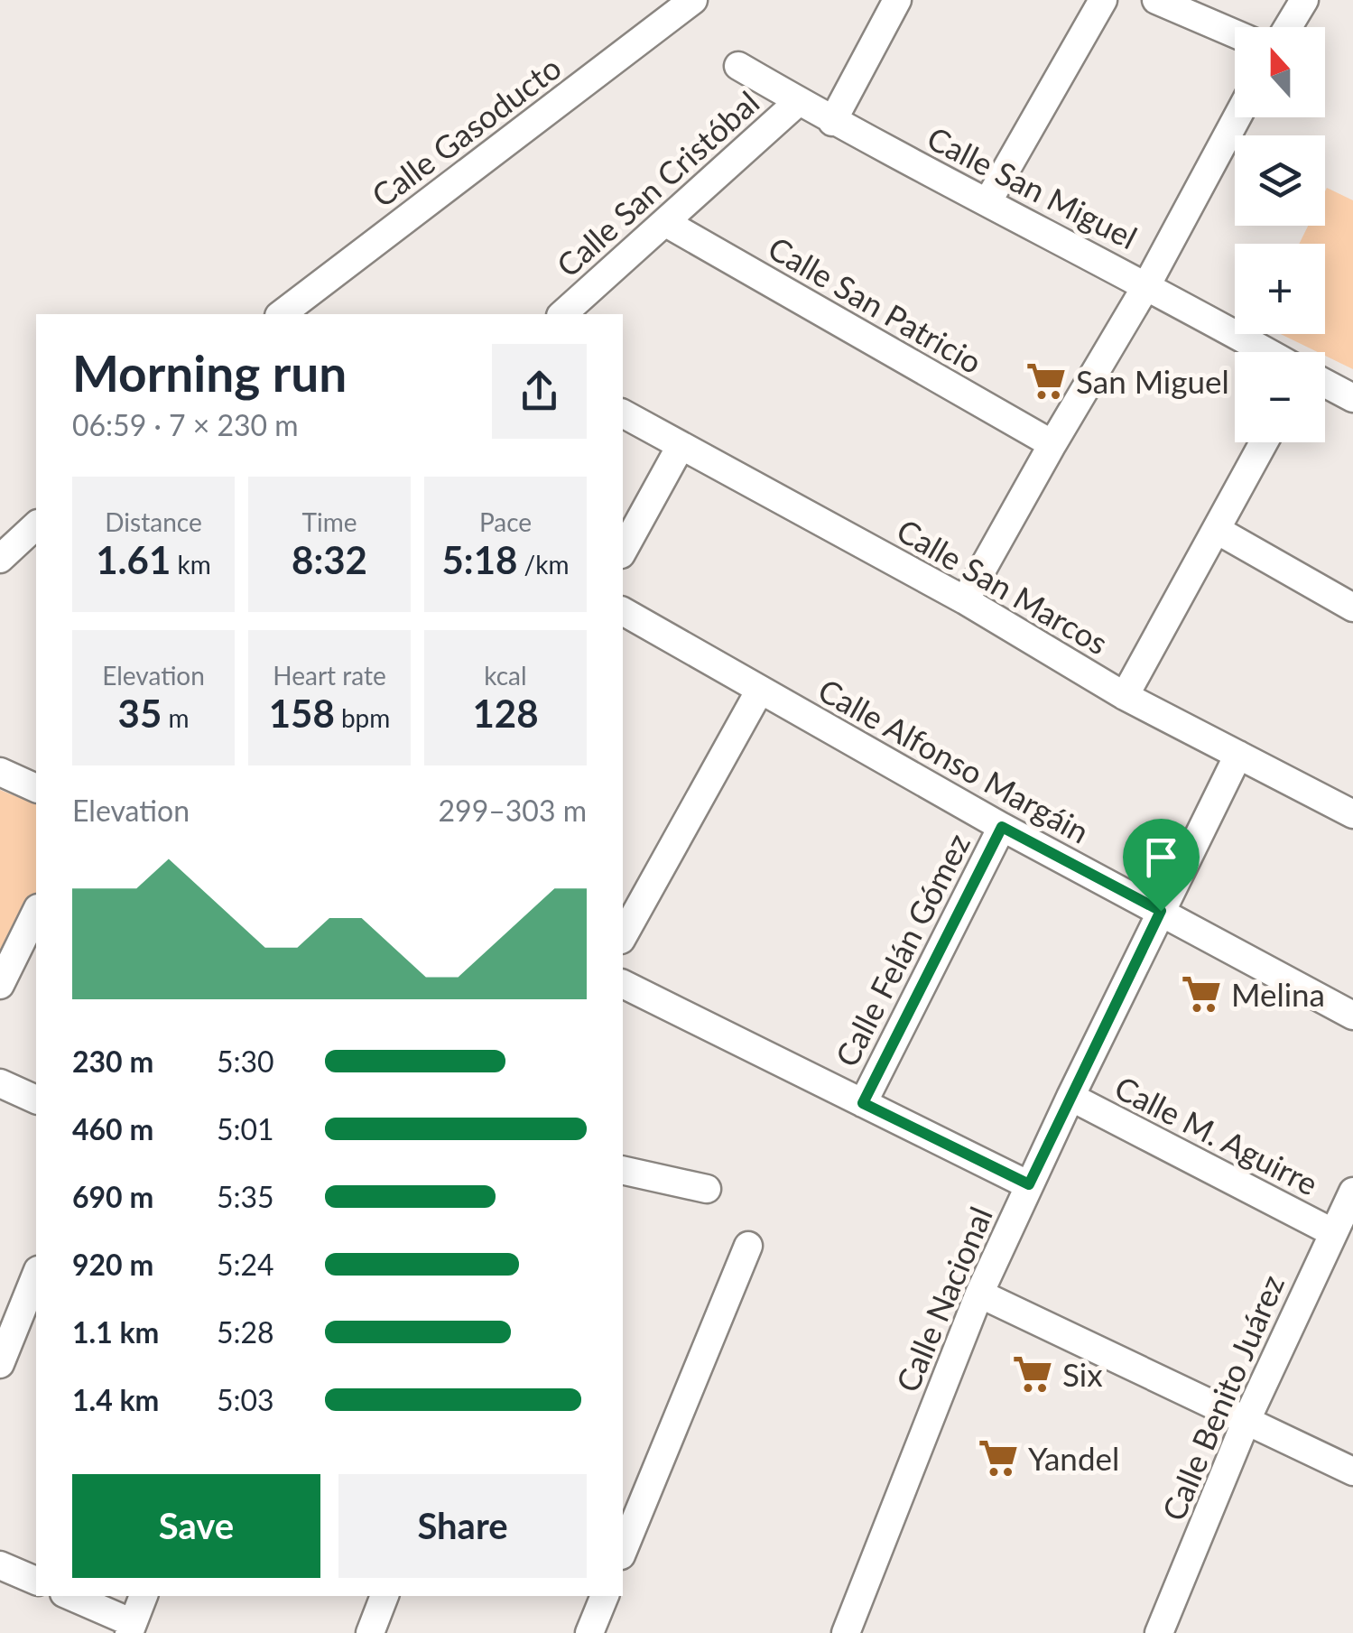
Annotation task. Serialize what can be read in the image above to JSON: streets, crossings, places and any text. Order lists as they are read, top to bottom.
{
  "streets": {
    "street": [
      "Calle Gasoducto",
      "Calle San Cristóbal",
      "Calle San Miguel",
      "Calle San Patricio",
      "Calle San Marcos",
      "Calle Alfonso Margáin",
      "Calle Felán Gómez",
      "Calle M. Aguirre",
      "Calle Nacional",
      "Calle Benito Juárez"
    ]
  },
  "crossings": [
    ["Calle San Cristóbal", "Calle San Miguel"],
    ["Calle San Cristóbal", "Calle San Patricio"],
    ["Calle San Marcos", "Calle Nacional"],
    ["Calle Alfonso Margáin", "Calle Felán Gómez"],
    ["Calle Alfonso Margáin", "Calle Nacional"],
    ["Calle M. Aguirre", "Calle Nacional"],
    ["Calle M. Aguirre", "Calle Benito Juárez"]
  ],
  "places": {
    "supermarket": [
      "San Miguel",
      "Melina",
      "Six",
      "Yandel"
    ]
  },
  "north": "top",
  "page": {
    "map_buttons": ["+", "−"],
    "heading": ["Morning run", "06:59 · 7 × 230 m"],
    "stats": [
      ["Distance", "1.61 km"],
      ["Time", "8:32"],
      ["Pace", "5:18 /km"],
      ["Elevation", "35 m"],
      ["Heart rate", "158 bpm"],
      ["kcal", "128"]
    ],
    "chart": ["Elevation", "299–303 m"],
    "list": [
      {
        "name": "230 m",
        "note": "5:30"
      },
      {
        "name": "460 m",
        "note": "5:01"
      },
      {
        "name": "690 m",
        "note": "5:35"
      },
      {
        "name": "920 m",
        "note": "5:24"
      },
      {
        "name": "1.1 km",
        "note": "5:28"
      },
      {
        "name": "1.4 km",
        "note": "5:03"
      }
    ],
    "buttons": ["Save", "Share"]
  }
}
